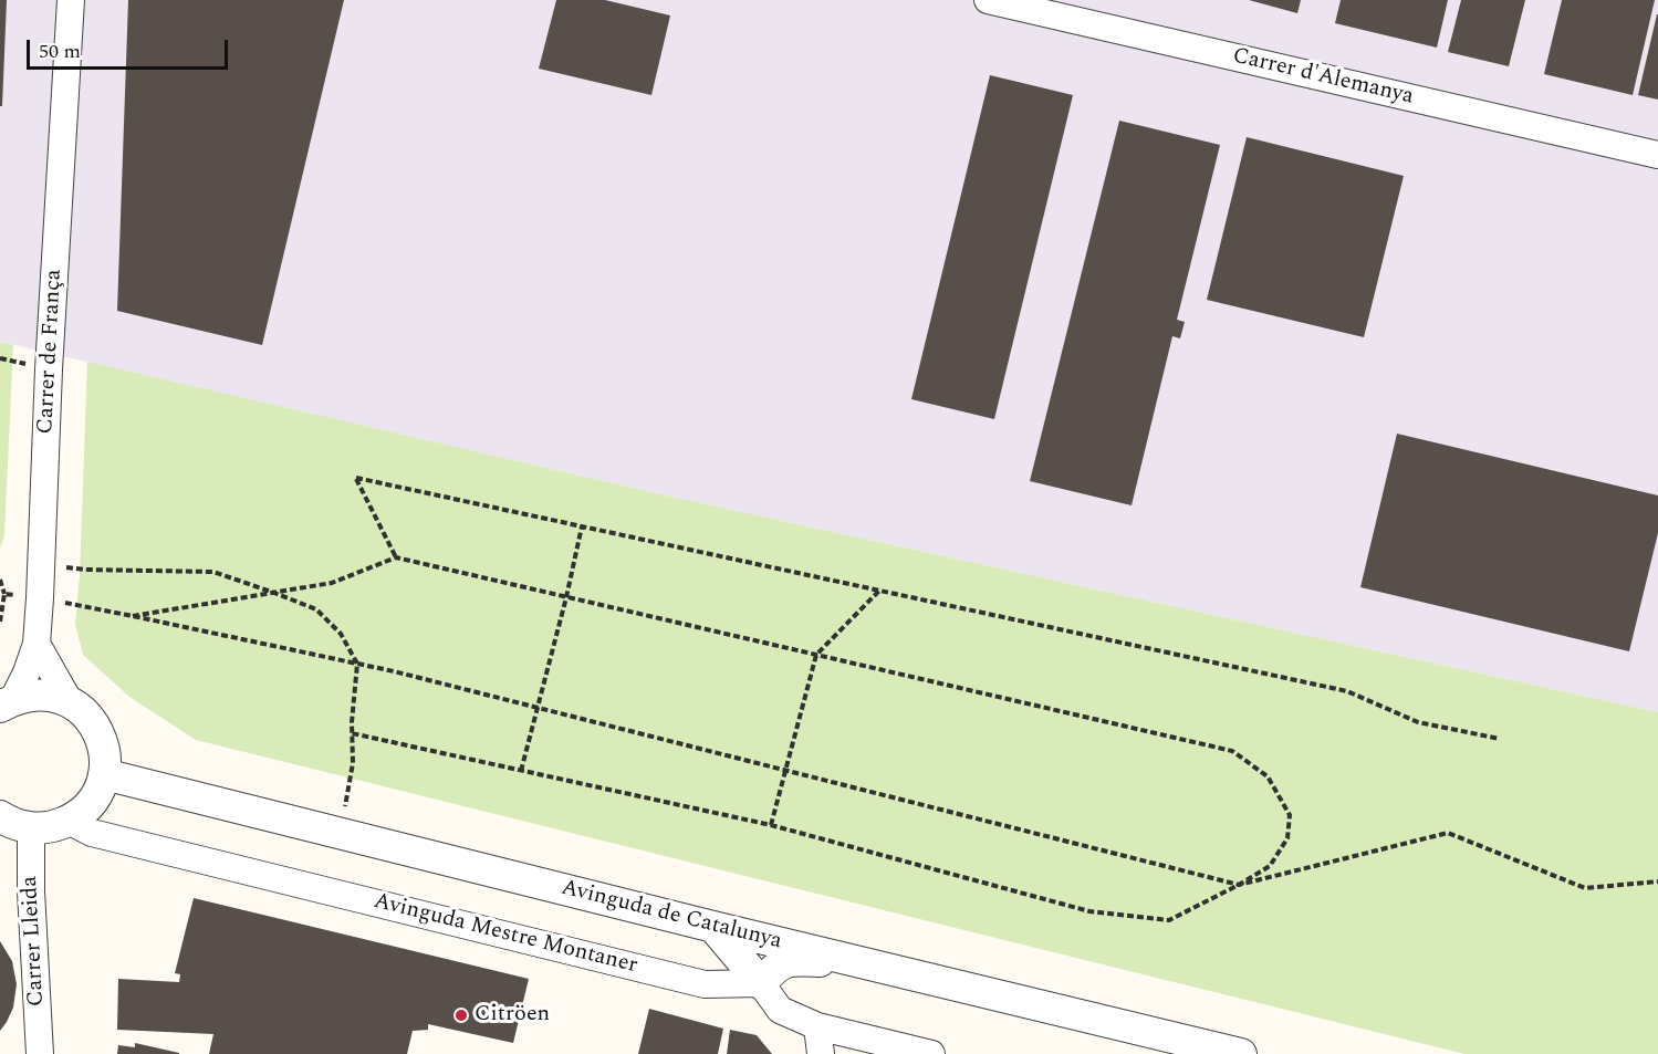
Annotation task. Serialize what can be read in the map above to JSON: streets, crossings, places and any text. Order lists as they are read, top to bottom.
{
  "streets": {
    "street": [
      "Carrer d'Alemanya",
      "Carrer de França",
      "Avinguda de Catalunya",
      "Avinguda Mestre Montaner",
      "Carrer Lleida"
    ]
  },
  "places": ["Citröen"],
  "scale_bar": "50 m"
}
